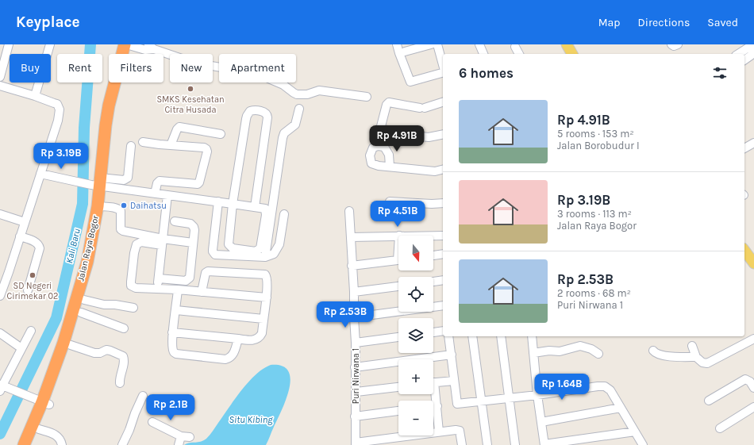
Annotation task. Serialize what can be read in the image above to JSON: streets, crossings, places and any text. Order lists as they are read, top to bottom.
{
  "streets": {
    "highway": ["Jalan Raya Bogor"],
    "street": ["Puri Nirwana 1"]
  },
  "water": ["Kali Baru", "Situ Kibing"],
  "places": ["SMKS Kesehatan Citra Husada", "Daihatsu", "SD Negeri Cirimekar 02"],
  "north": "bottom",
  "page": {
    "header": "Keyplace",
    "nav": ["Map", "Directions", "Saved"],
    "chip": [
      "Buy",
      "Rent",
      "Filters",
      "New",
      "Apartment"
    ],
    "heading": "6 homes",
    "list": [
      {
        "name": "Rp 4.91B",
        "note": "5 rooms · 153 m² · Jalan Borobudur I"
      },
      {
        "name": "Rp 3.19B",
        "note": "3 rooms · 113 m² · Jalan Raya Bogor"
      },
      {
        "name": "Rp 2.53B",
        "note": "2 rooms · 68 m² · Puri Nirwana 1"
      }
    ],
    "price": [
      "Rp 4.91B",
      "Rp 3.19B",
      "Rp 4.51B",
      "Rp 2.53B",
      "Rp 1.64B",
      "Rp 2.1B"
    ],
    "map_buttons": ["+", "−"]
  }
}
